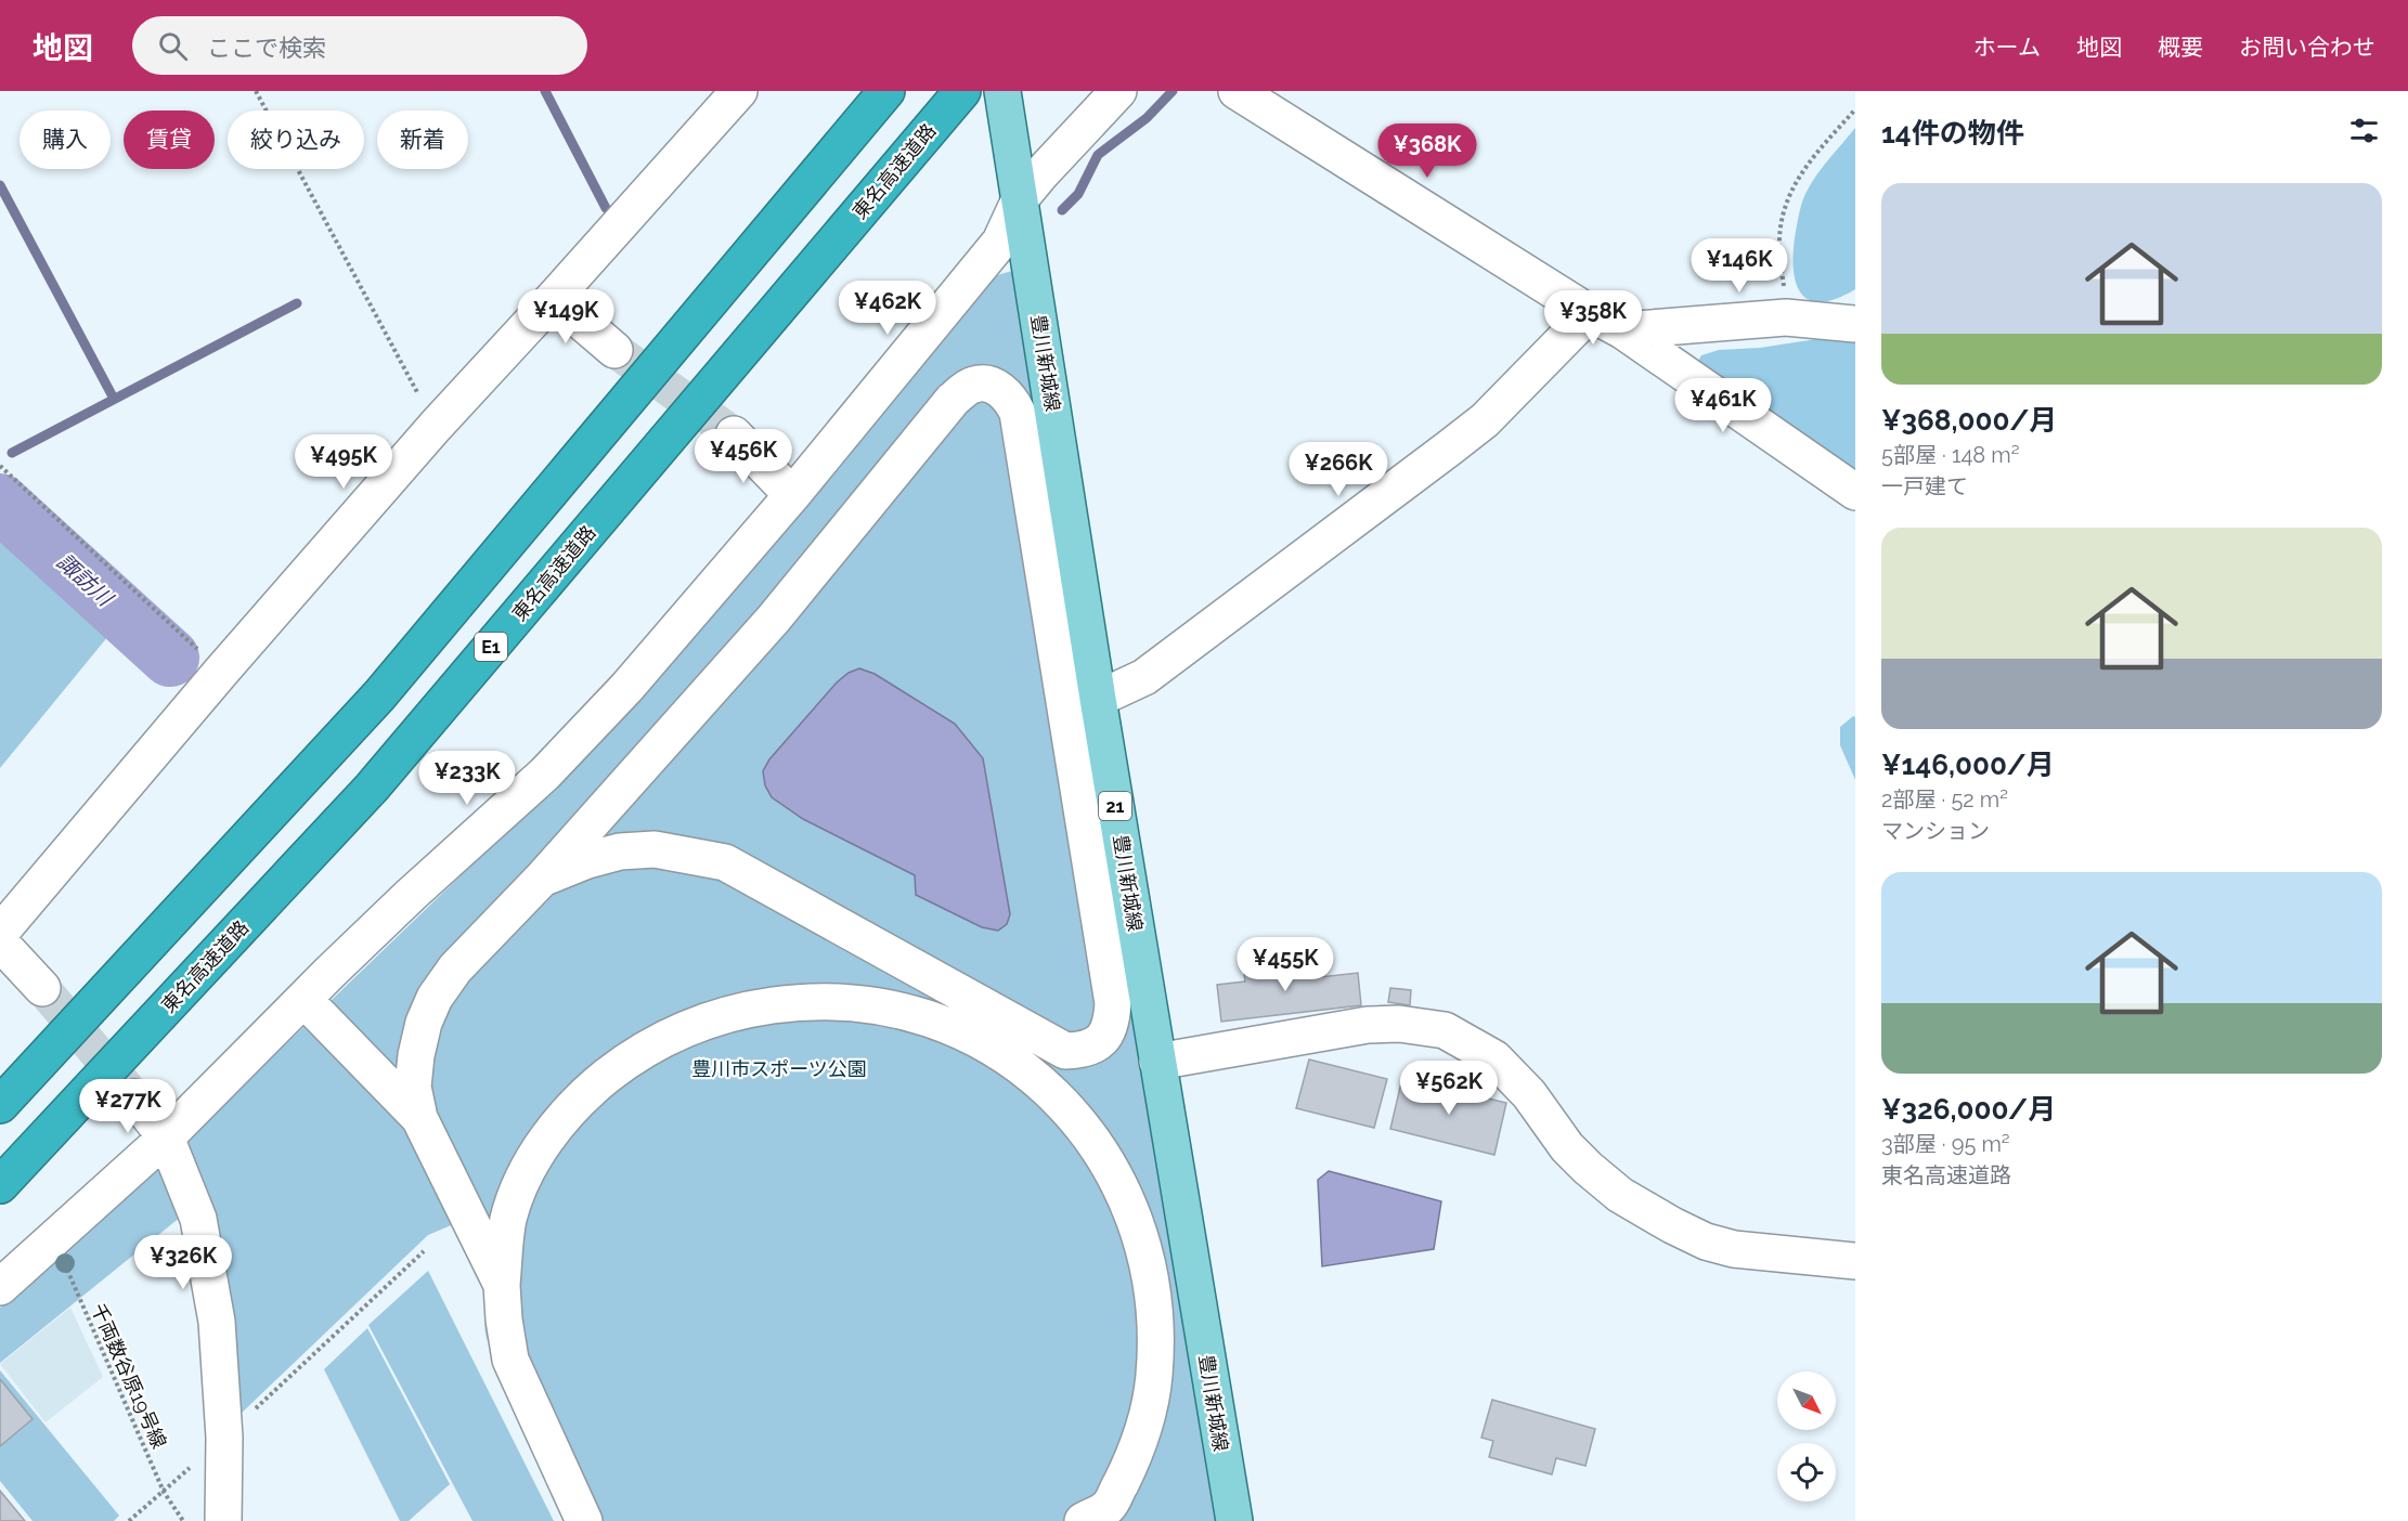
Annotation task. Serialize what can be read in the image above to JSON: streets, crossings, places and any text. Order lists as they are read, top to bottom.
{
  "streets": {
    "highway": ["東名高速道路", "E1"],
    "main road": ["豊川新城線", "21"],
    "path": ["千両数谷原19号線"]
  },
  "water": ["諏訪川"],
  "parks": ["豊川市スポーツ公園"],
  "north": "bottom right",
  "page": {
    "header": "地図",
    "search": "ここで検索",
    "nav": [
      "ホーム",
      "地図",
      "概要",
      "お問い合わせ"
    ],
    "heading": "14件の物件",
    "chip": [
      "購入",
      "賃貸",
      "絞り込み",
      "新着"
    ],
    "price": [
      "¥368K",
      "¥146K",
      "¥462K",
      "¥149K",
      "¥358K",
      "¥461K",
      "¥456K",
      "¥495K",
      "¥266K",
      "¥233K",
      "¥455K",
      "¥562K",
      "¥277K",
      "¥326K"
    ],
    "list": [
      {
        "name": "¥368,000/月",
        "note": "5部屋 · 148 m² · 一戸建て"
      },
      {
        "name": "¥146,000/月",
        "note": "2部屋 · 52 m² · マンション"
      },
      {
        "name": "¥326,000/月",
        "note": "3部屋 · 95 m² · 東名高速道路"
      }
    ]
  }
}
